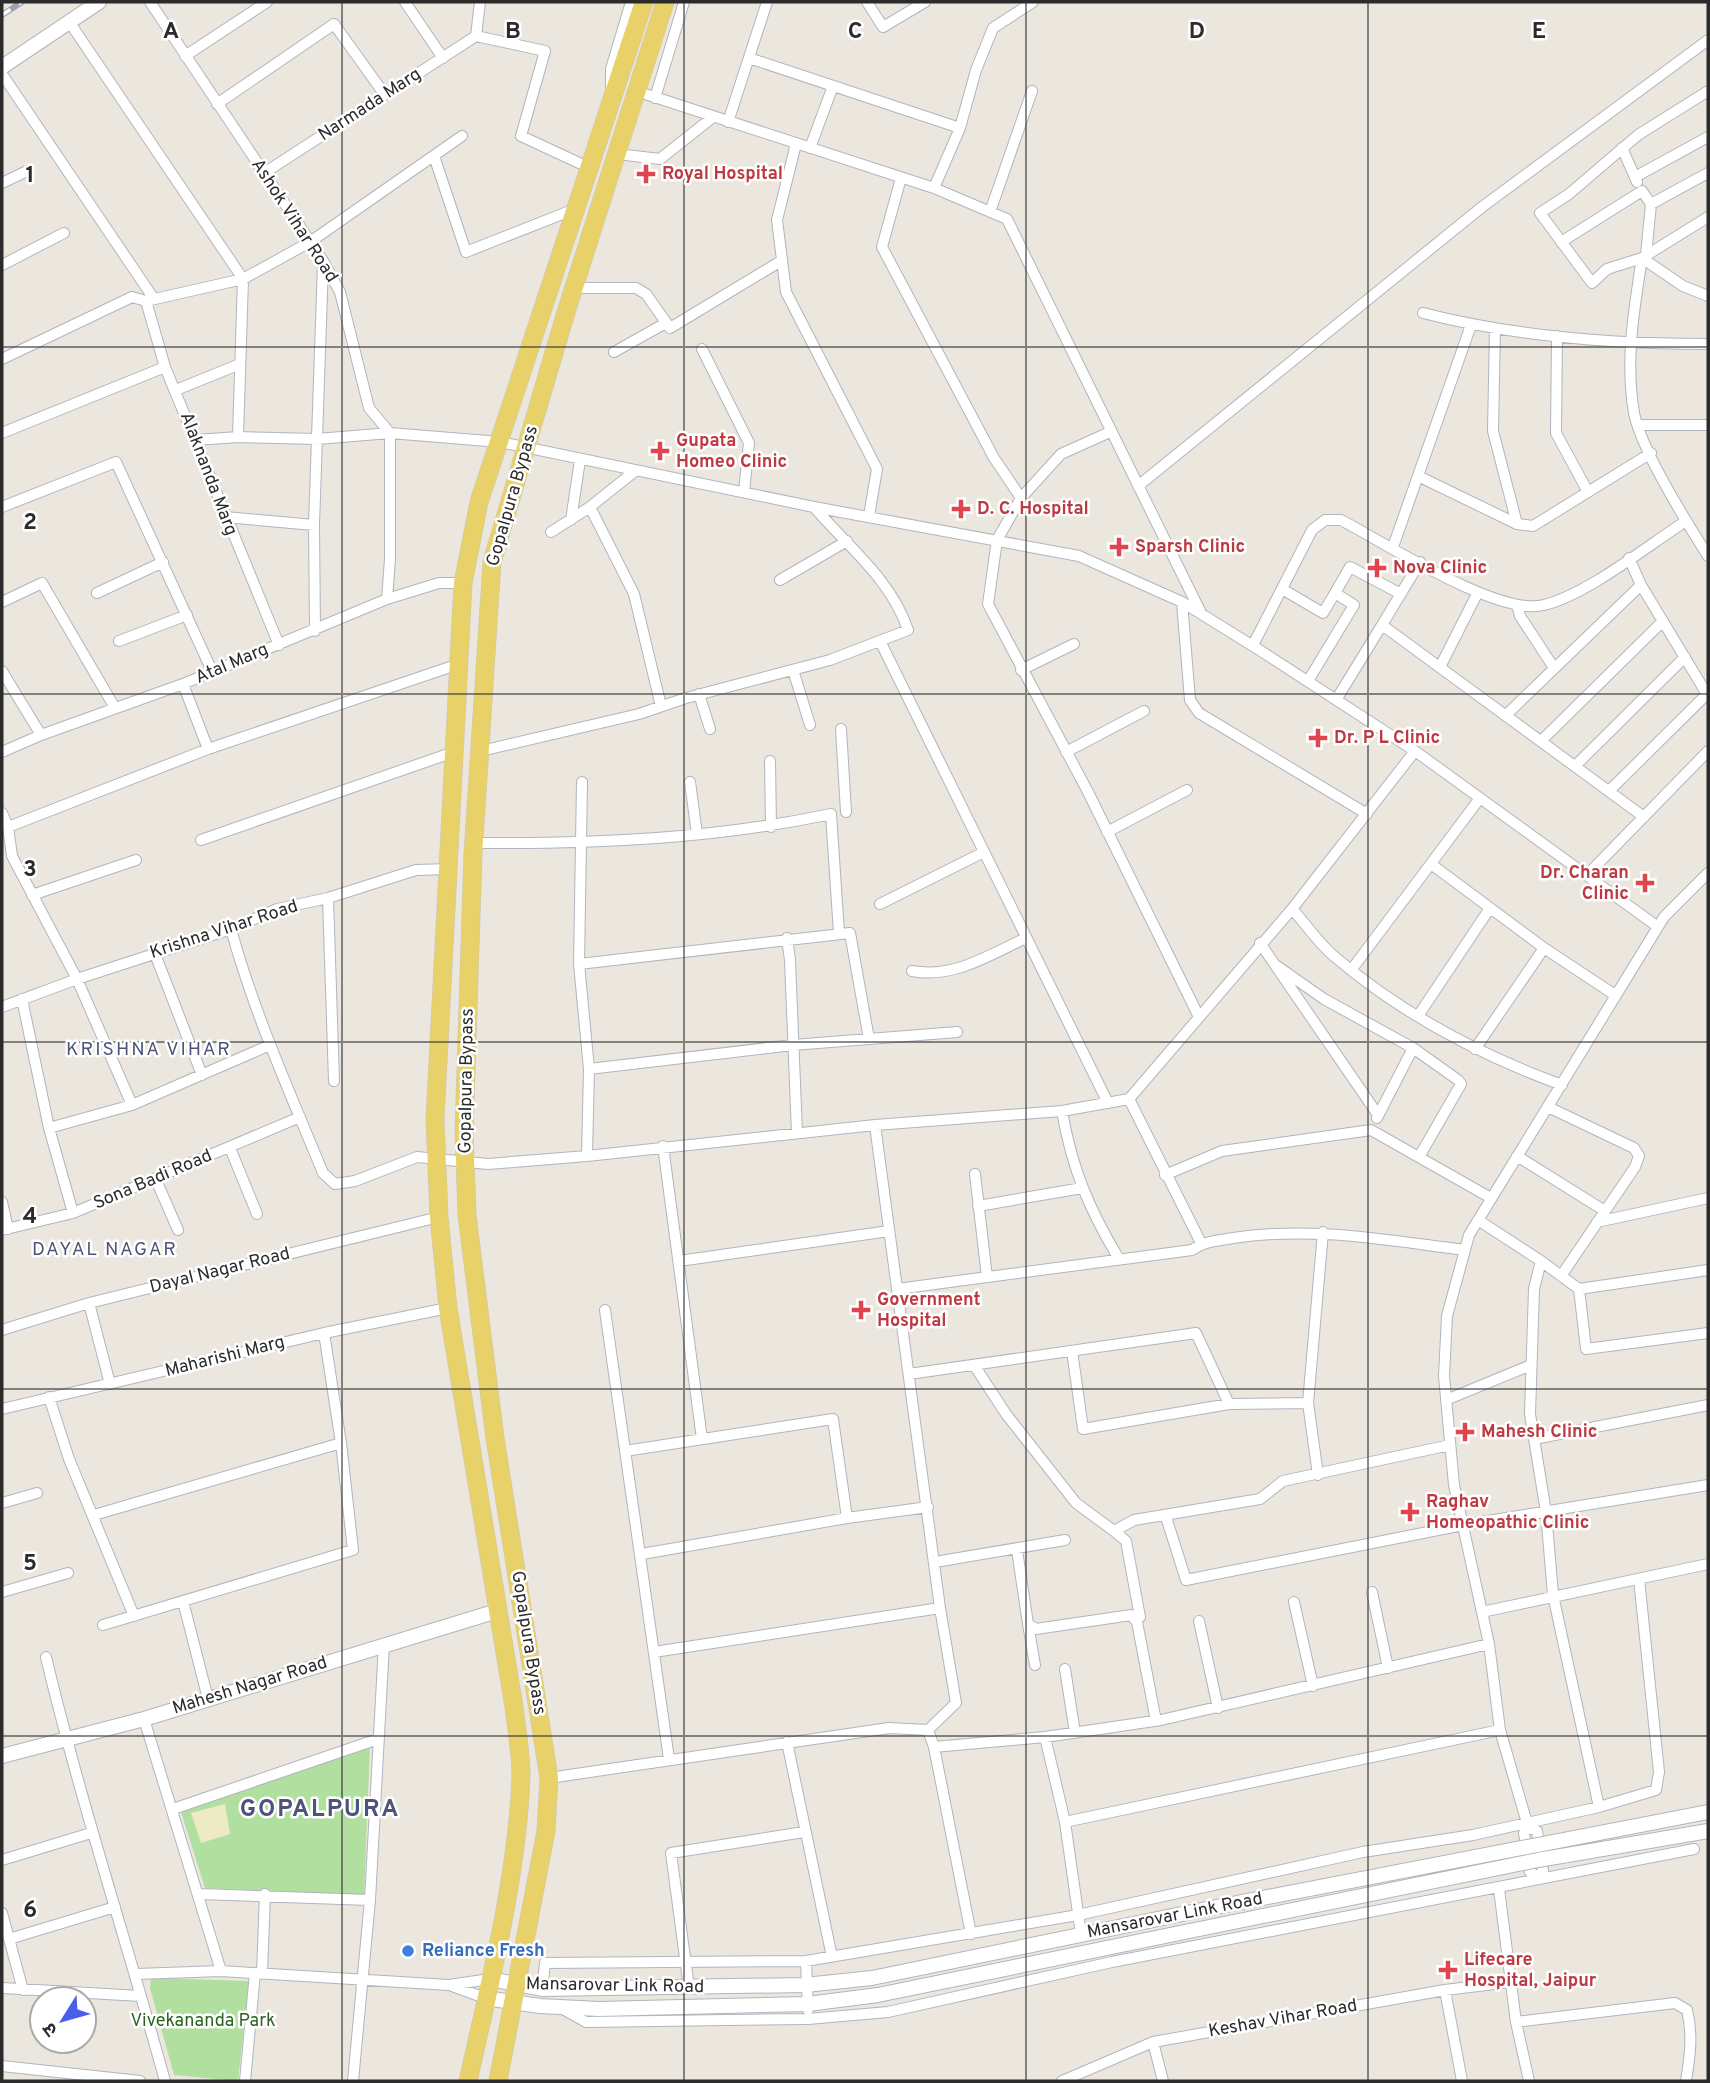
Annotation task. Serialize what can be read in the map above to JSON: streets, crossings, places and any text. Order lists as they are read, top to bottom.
{
  "streets": {
    "main road": ["Gopalpura Bypass"],
    "street": [
      "Narmada Marg",
      "Ashok Vihar Road",
      "Alaknanda Marg",
      "Atal Marg",
      "Krishna Vihar Road",
      "Sona Badi Road",
      "Dayal Nagar Road",
      "Maharishi Marg",
      "Mahesh Nagar Road",
      "Mansarovar Link Road",
      "Keshav Vihar Road"
    ]
  },
  "crossings": [
    ["Narmada Marg", "Ashok Vihar Road"],
    ["Alaknanda Marg", "Atal Marg"],
    ["Gopalpura Bypass", "Atal Marg"],
    ["Gopalpura Bypass", "Krishna Vihar Road"],
    ["Gopalpura Bypass", "Dayal Nagar Road"],
    ["Gopalpura Bypass", "Maharishi Marg"],
    ["Gopalpura Bypass", "Mahesh Nagar Road"],
    ["Gopalpura Bypass", "Mansarovar Link Road"]
  ],
  "districts": ["KRISHNA VIHAR", "DAYAL NAGAR", "GOPALPURA"],
  "parks": ["Vivekananda Park"],
  "places": {
    "health": [
      "Royal Hospital",
      "Gupata Homeo Clinic",
      "D. C. Hospital",
      "Sparsh Clinic",
      "Nova Clinic",
      "Dr. P L Clinic",
      "Dr. Charan Clinic",
      "Government Hospital",
      "Mahesh Clinic",
      "Raghav Homeopathic Clinic",
      "Lifecare Hospital, Jaipur"
    ],
    "other": ["Reliance Fresh"]
  },
  "north": "bottom left",
  "grid": {
    "columns": [
      "A",
      "B",
      "C",
      "D",
      "E"
    ],
    "rows": [
      "1",
      "2",
      "3",
      "4",
      "5",
      "6"
    ]
  }
}
